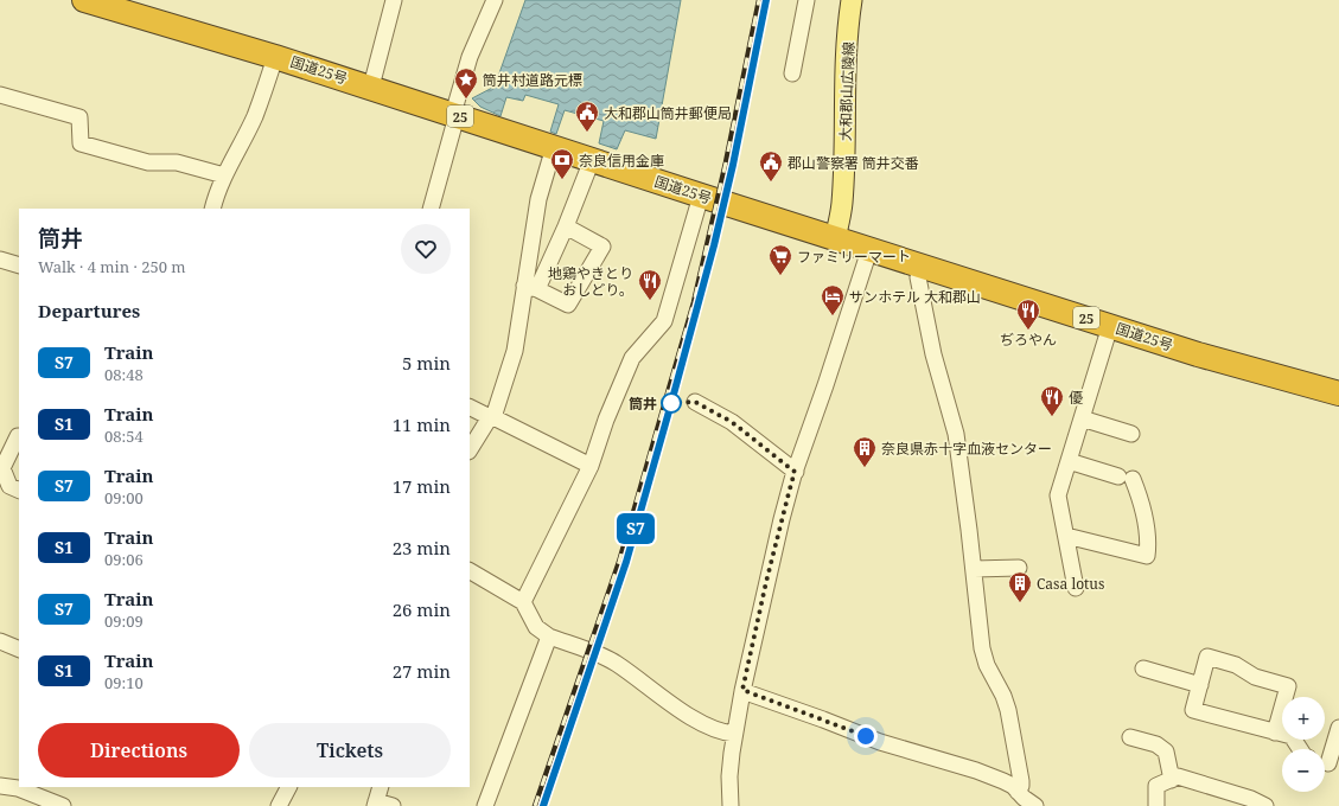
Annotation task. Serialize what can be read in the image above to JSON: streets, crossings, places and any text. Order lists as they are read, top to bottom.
{
  "streets": {
    "highway": ["国道25号", "25"],
    "main road": ["大和郡山広陵線"]
  },
  "crossings": [
    ["国道25号", "大和郡山広陵線"]
  ],
  "places": {
    "place": ["筒井村道路元標"],
    "public building": ["大和郡山筒井郵便局", "郡山警察署 筒井交番"],
    "bank": ["奈良信用金庫"],
    "supermarket": ["ファミリーマート"],
    "restaurant": ["地鶏やきとり おしどり。", "ぢろやん", "優"],
    "hotel": ["サンホテル 大和郡山"],
    "other": ["筒井"],
    "building": ["奈良県赤十字血液センター", "Casa lotus"]
  },
  "page": {
    "on_map": "S7",
    "heading": [
      ["筒井", "Walk · 4 min · 250 m"],
      "Departures"
    ],
    "list": [
      {
        "mark": "S7",
        "name": "Train",
        "note": "08:48",
        "value": "5 min"
      },
      {
        "mark": "S1",
        "name": "Train",
        "note": "08:54",
        "value": "11 min"
      },
      {
        "mark": "S7",
        "name": "Train",
        "note": "09:00",
        "value": "17 min"
      },
      {
        "mark": "S1",
        "name": "Train",
        "note": "09:06",
        "value": "23 min"
      },
      {
        "mark": "S7",
        "name": "Train",
        "note": "09:09",
        "value": "26 min"
      },
      {
        "mark": "S1",
        "name": "Train",
        "note": "09:10",
        "value": "27 min"
      }
    ],
    "map_buttons": ["+", "−"],
    "buttons": ["Directions", "Tickets"]
  }
}
